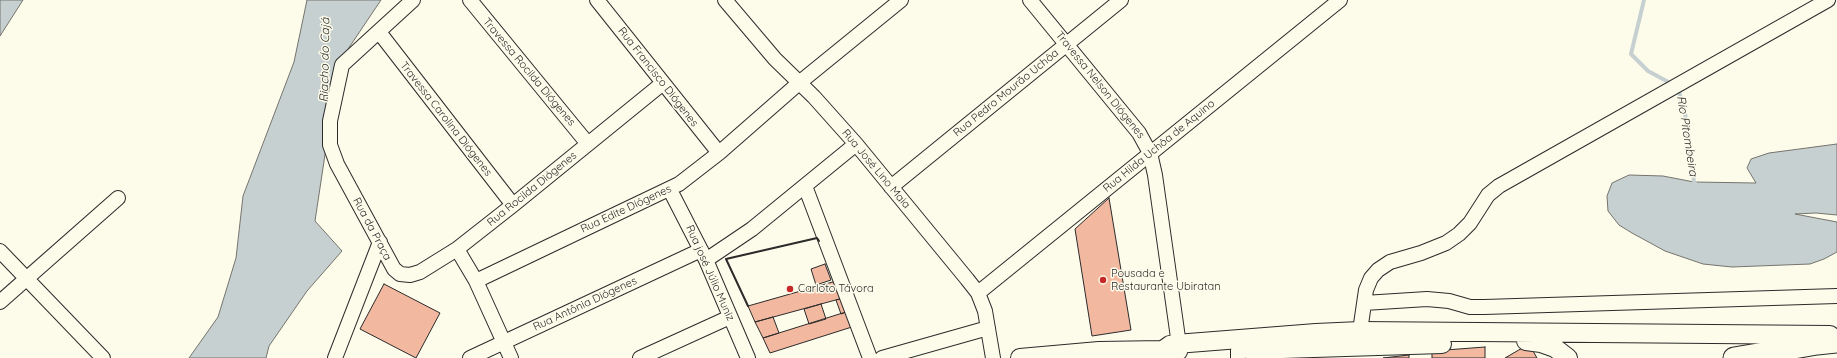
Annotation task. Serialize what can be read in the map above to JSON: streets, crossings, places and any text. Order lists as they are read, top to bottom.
{
  "streets": {
    "street": [
      "Travessa Rocilda Diógenes",
      "Rua Francisco Diógenes",
      "Travessa Nelson Diógenes",
      "Rua Pedro Mourão Uchôa",
      "Travessa Carolina Diógenes",
      "Rua Hilda Uchôa de Aquino",
      "Rua José Lino Maia",
      "Rua Rocilda Diógenes",
      "Rua Edite Diógenes",
      "Rua da Praça",
      "Rua josé Júlio Muniz",
      "Rua Antônia Diógenes"
    ]
  },
  "crossings": [
    ["Travessa Rocilda Diógenes", "Rua Rocilda Diógenes"],
    ["Rua Francisco Diógenes", "Rua Rocilda Diógenes"],
    ["Rua Francisco Diógenes", "Rua Edite Diógenes"],
    ["Travessa Nelson Diógenes", "Rua Pedro Mourão Uchôa"],
    ["Travessa Nelson Diógenes", "Rua Hilda Uchôa de Aquino"],
    ["Rua Pedro Mourão Uchôa", "Rua José Lino Maia"],
    ["Travessa Carolina Diógenes", "Rua Rocilda Diógenes"],
    ["Travessa Carolina Diógenes", "Rua da Praça"],
    ["Rua Hilda Uchôa de Aquino", "Rua José Lino Maia"],
    ["Rua José Lino Maia", "Rua Edite Diógenes"],
    ["Rua José Lino Maia", "Rua Antônia Diógenes"],
    ["Rua Rocilda Diógenes", "Rua da Praça"],
    ["Rua Edite Diógenes", "Rua josé Júlio Muniz"],
    ["Rua josé Júlio Muniz", "Rua Antônia Diógenes"]
  ],
  "water": ["Riacho do Cajá", "Rio Pitombeira"],
  "places": ["Pousada e Restaurante Ubiratan", "Carloto Távora"]
}
